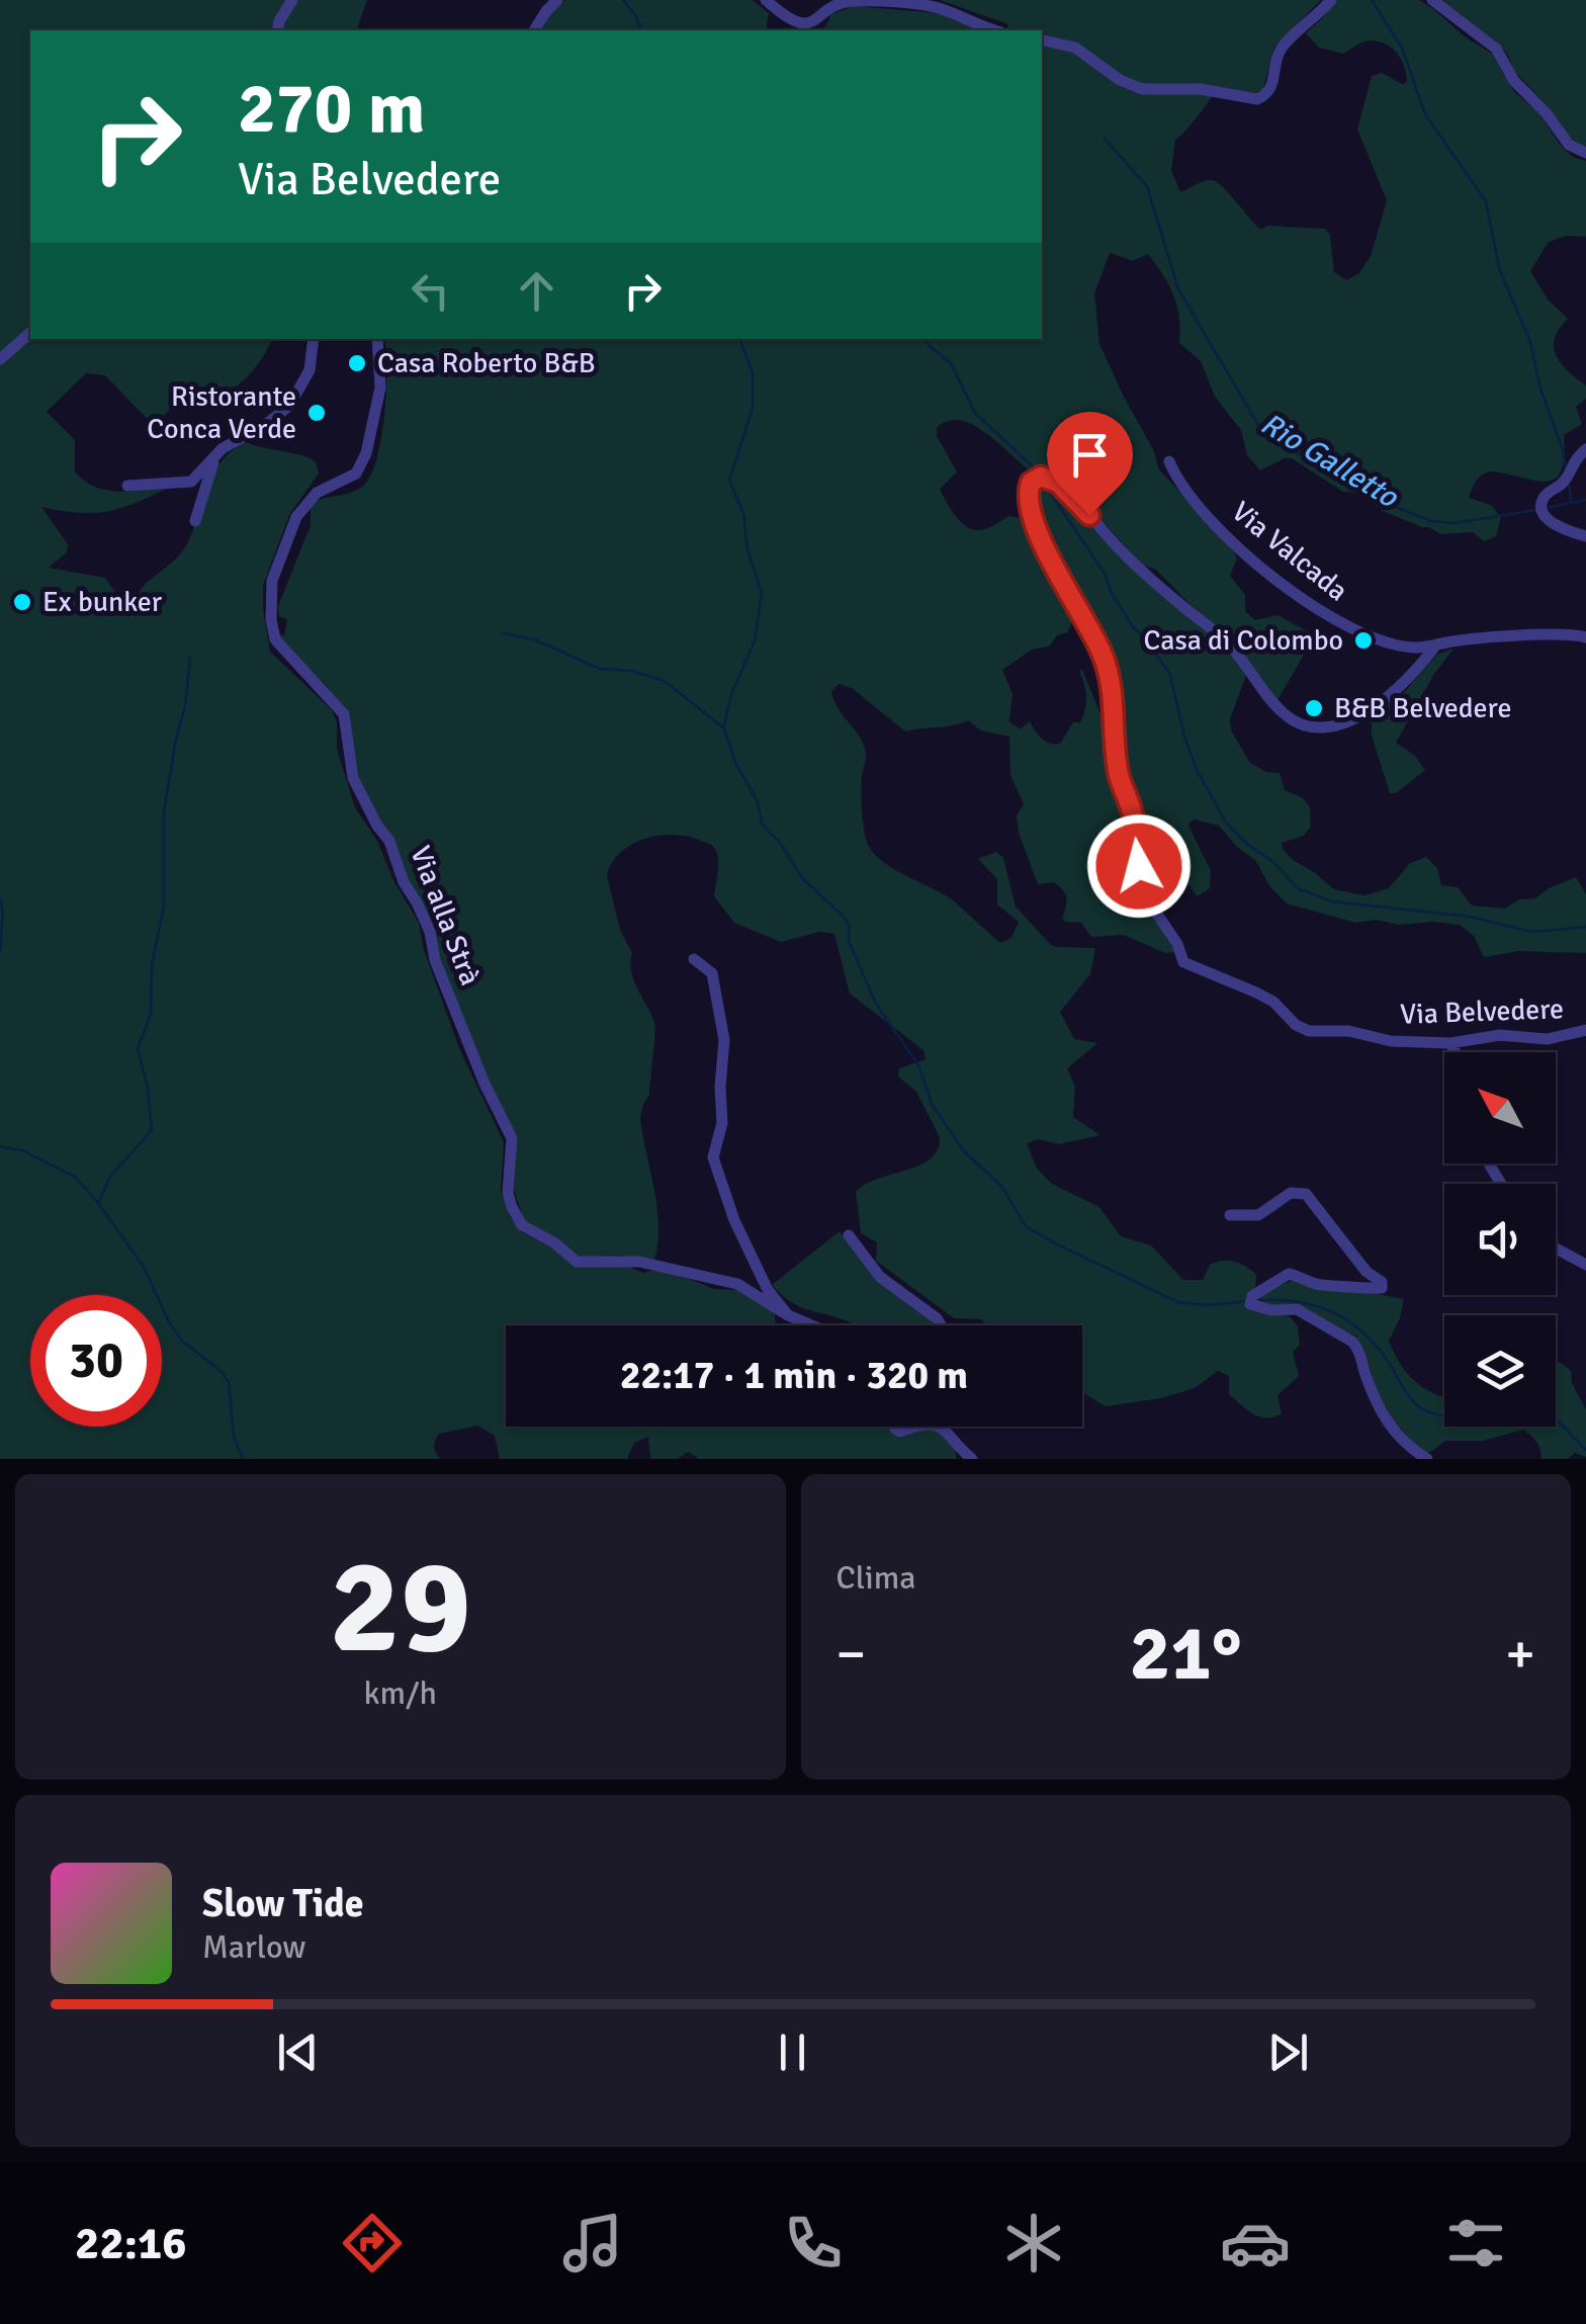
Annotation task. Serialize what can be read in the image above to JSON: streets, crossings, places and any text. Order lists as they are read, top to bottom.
{
  "streets": {
    "street": ["Via Valcada", "Via alla Strà", "Via Belvedere"]
  },
  "crossings": [
    ["Via Valcada", "Via Belvedere"]
  ],
  "water": ["Rio Galletto"],
  "places": [
    "Casa Roberto B&B",
    "Ristorante Conca Verde",
    "Ex bunker",
    "Casa di Colombo",
    "B&B Belvedere"
  ],
  "north": "top left",
  "page": {
    "turn": ["270 m", "Via Belvedere"],
    "limit": "30",
    "trip": "22:17 · 1 min · 320 m",
    "tile": [
      ["29", "km/h"],
      "Clima"
    ],
    "heat": ["−", "21°", "+"],
    "song": ["Slow Tide", "Marlow"],
    "tabs": "22:16"
  }
}
